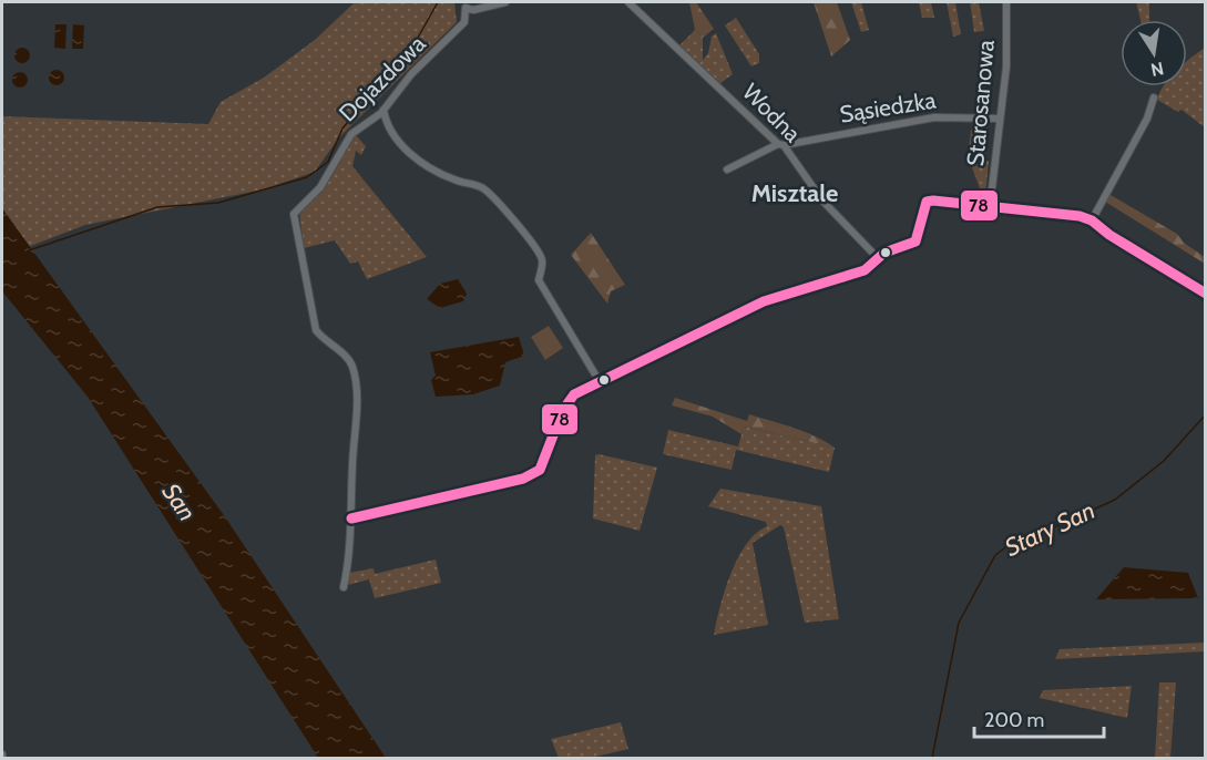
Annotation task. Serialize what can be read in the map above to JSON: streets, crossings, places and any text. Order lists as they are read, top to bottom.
{
  "streets": {
    "street": [
      "Dojazdowa",
      "Starosanowa",
      "Sąsiedzka",
      "Wodna"
    ]
  },
  "crossings": [
    ["Starosanowa", "Sąsiedzka"],
    ["Sąsiedzka", "Wodna"]
  ],
  "districts": ["Misztale"],
  "water": ["San", "Stary San"],
  "lines": ["transit line 78"],
  "scale_bar": "200 m",
  "north": "bottom"
}
